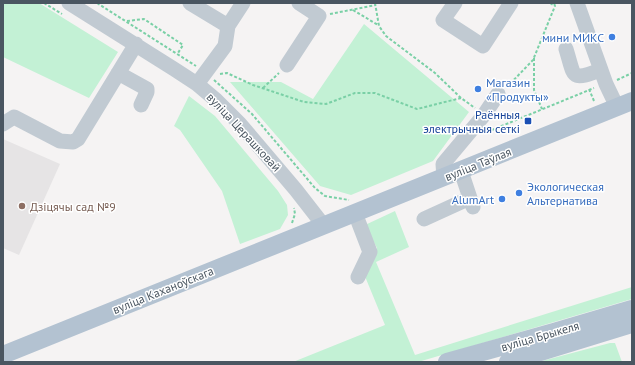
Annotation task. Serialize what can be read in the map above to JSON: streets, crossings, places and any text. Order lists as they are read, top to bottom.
{
  "streets": {
    "main road": ["вуліца Таўлая", "вуліца Каханоўскага", "вуліца Брыкеля"],
    "street": ["вуліца Церашковай"]
  },
  "crossings": [
    ["вуліца Церашковай", "вуліца Таўлая"],
    ["вуліца Церашковай", "вуліца Каханоўскага"],
    ["вуліца Таўлая", "вуліца Каханоўскага"]
  ],
  "places": {
    "other": [
      "мини МИКС",
      "Магазин «Продукты»",
      "Экологическая Альтернатива",
      "AlumArt",
      "Дзіцячы сад №9"
    ],
    "transit": ["Раённыя электрычныя сеткі"]
  }
}
